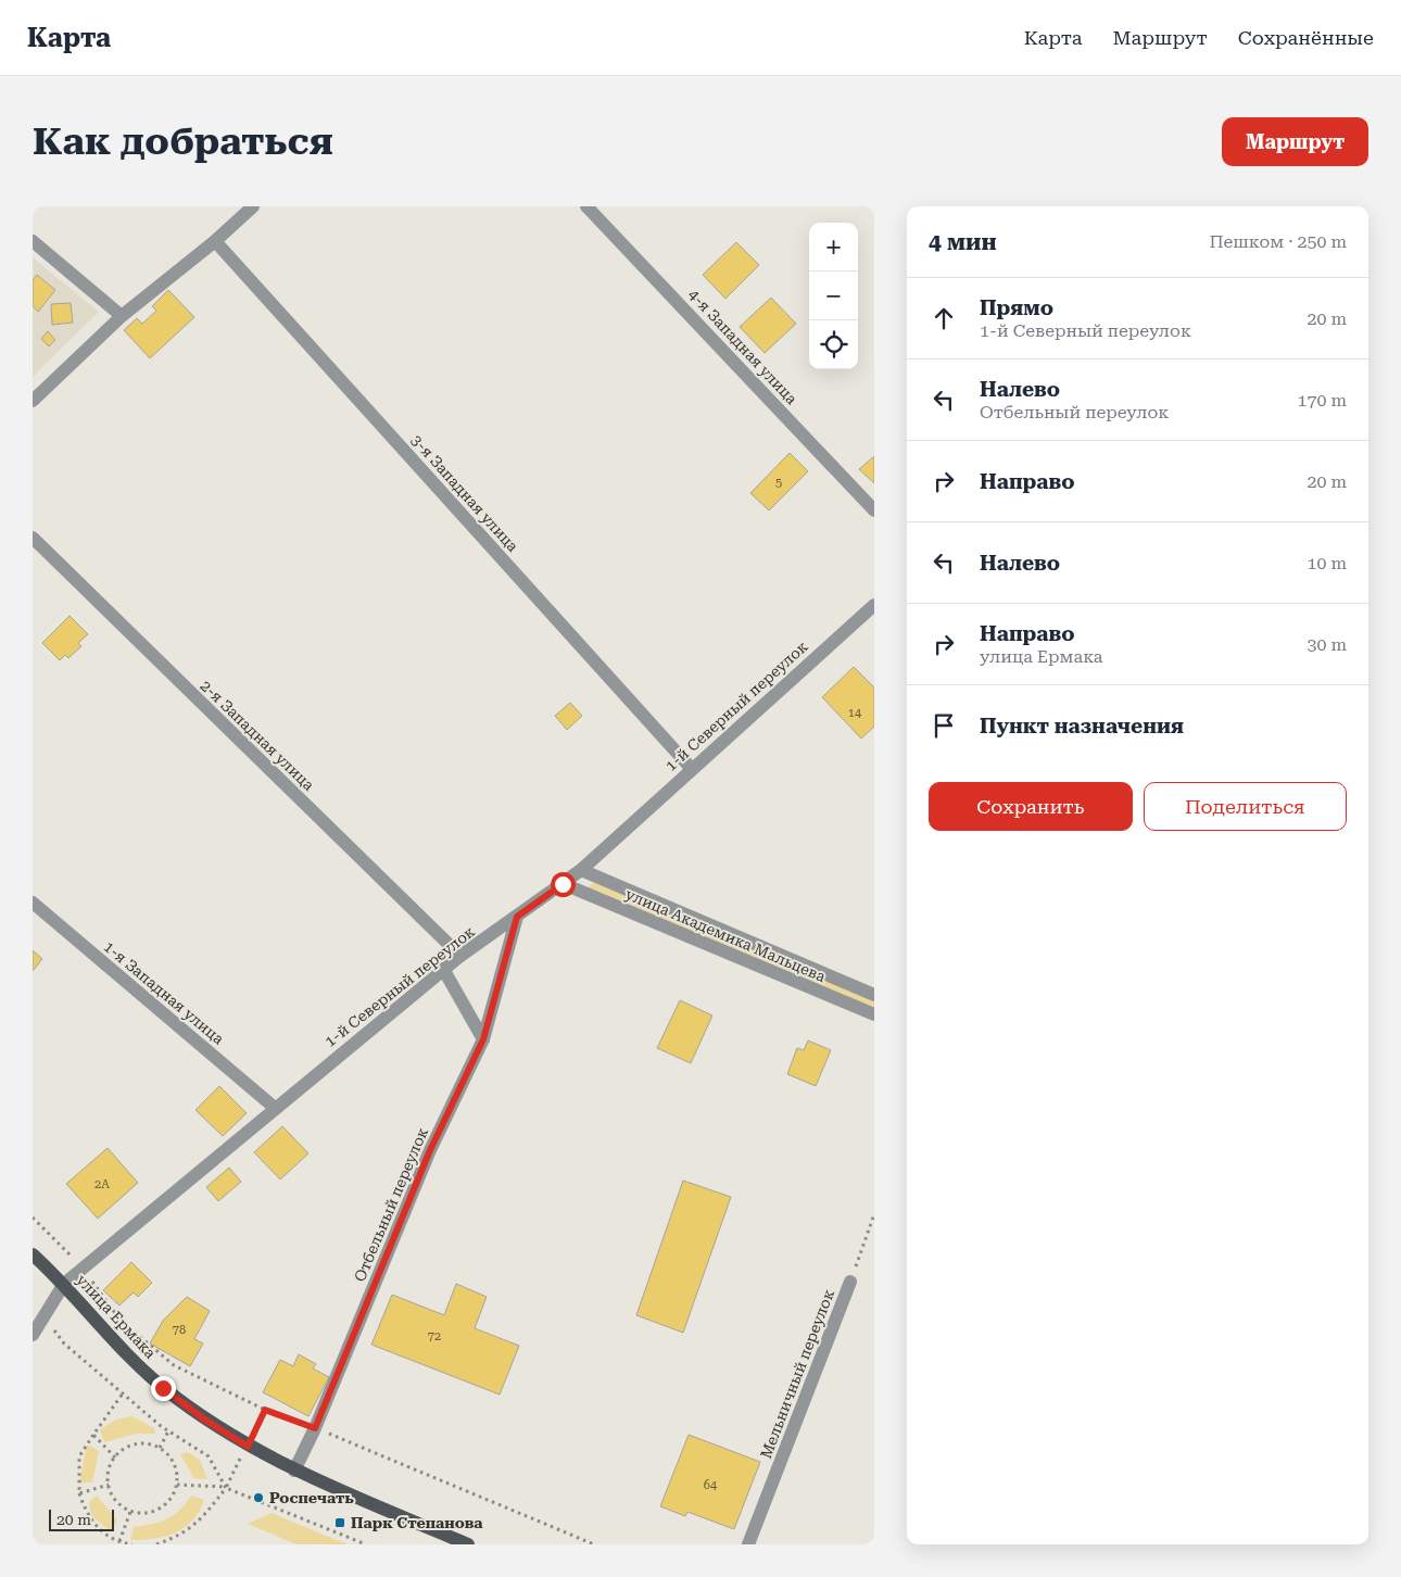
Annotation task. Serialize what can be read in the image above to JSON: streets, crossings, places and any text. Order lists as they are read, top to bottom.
{
  "streets": {
    "main road": ["улица Ермака"],
    "street": [
      "4-я Западная улица",
      "3-я Западная улица",
      "1-й Северный переулок",
      "2-я Западная улица",
      "улица Академика Мальцева",
      "1-я Западная улица",
      "Отбельный переулок",
      "Мельничный переулок"
    ]
  },
  "crossings": [
    ["3-я Западная улица", "1-й Северный переулок"],
    ["1-й Северный переулок", "2-я Западная улица"],
    ["1-й Северный переулок", "улица Академика Мальцева"],
    ["1-й Северный переулок", "1-я Западная улица"],
    ["1-й Северный переулок", "Отбельный переулок"],
    ["1-й Северный переулок", "улица Ермака"],
    ["Отбельный переулок", "улица Ермака"]
  ],
  "places": {
    "other": ["Роспечать"],
    "transit": ["Парк Степанова"]
  },
  "house_numbers": [
    "5",
    "14",
    "2А",
    "78",
    "72",
    "64"
  ],
  "scale_bar": "20 m",
  "page": {
    "header": "Карта",
    "nav": ["Карта", "Маршрут", "Сохранённые"],
    "buttons": [
      "Маршрут",
      ["Сохранить", "Поделиться"]
    ],
    "title": "Как добраться",
    "heading": ["4 мин", "Пешком · 250 m"],
    "map_buttons": ["+", "−"],
    "list": [
      ["Прямо", "1-й Северный переулок", "20 m"],
      ["Налево", "Отбельный переулок", "170 m"],
      ["Направо", "20 m"],
      ["Налево", "10 m"],
      ["Направо", "улица Ермака", "30 m"],
      "Пункт назначения"
    ],
    "scale": "20 m"
  }
}
